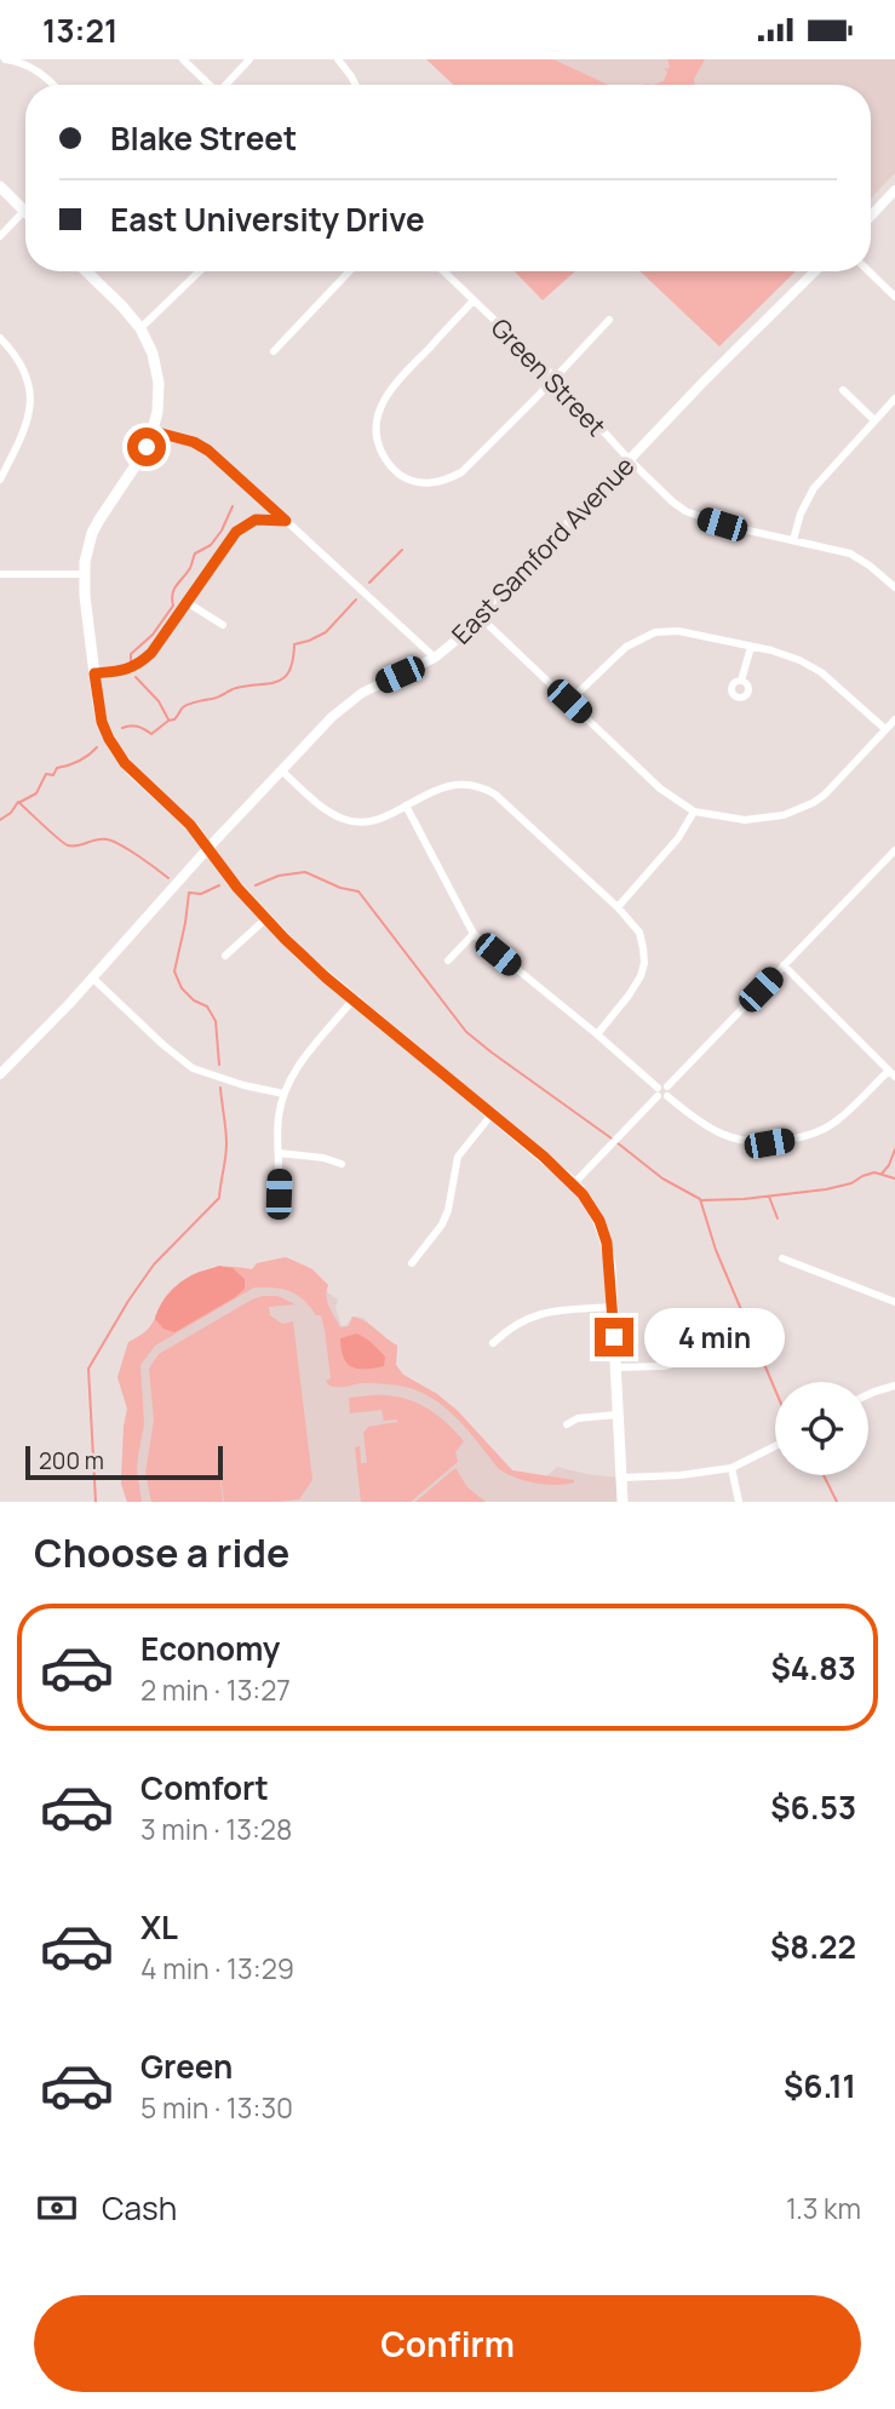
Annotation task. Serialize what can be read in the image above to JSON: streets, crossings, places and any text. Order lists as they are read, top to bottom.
{
  "streets": {
    "street": ["Green Street", "East Samford Avenue"]
  },
  "crossings": [
    ["Green Street", "East Samford Avenue"]
  ],
  "scale_bar": "200 m",
  "page": {
    "status": "13:21",
    "banner": ["Blake Street", "East University Drive"],
    "bubble": "4 min",
    "scale": "200 m",
    "heading": "Choose a ride",
    "list": [
      {
        "name": "Economy",
        "note": "2 min · 13:27",
        "value": "$4.83"
      },
      {
        "name": "Comfort",
        "note": "3 min · 13:28",
        "value": "$6.53"
      },
      {
        "name": "XL",
        "note": "4 min · 13:29",
        "value": "$8.22"
      },
      {
        "name": "Green",
        "note": "5 min · 13:30",
        "value": "$6.11"
      }
    ],
    "pay": ["Cash", "1.3 km"],
    "buttons": "Confirm"
  }
}
